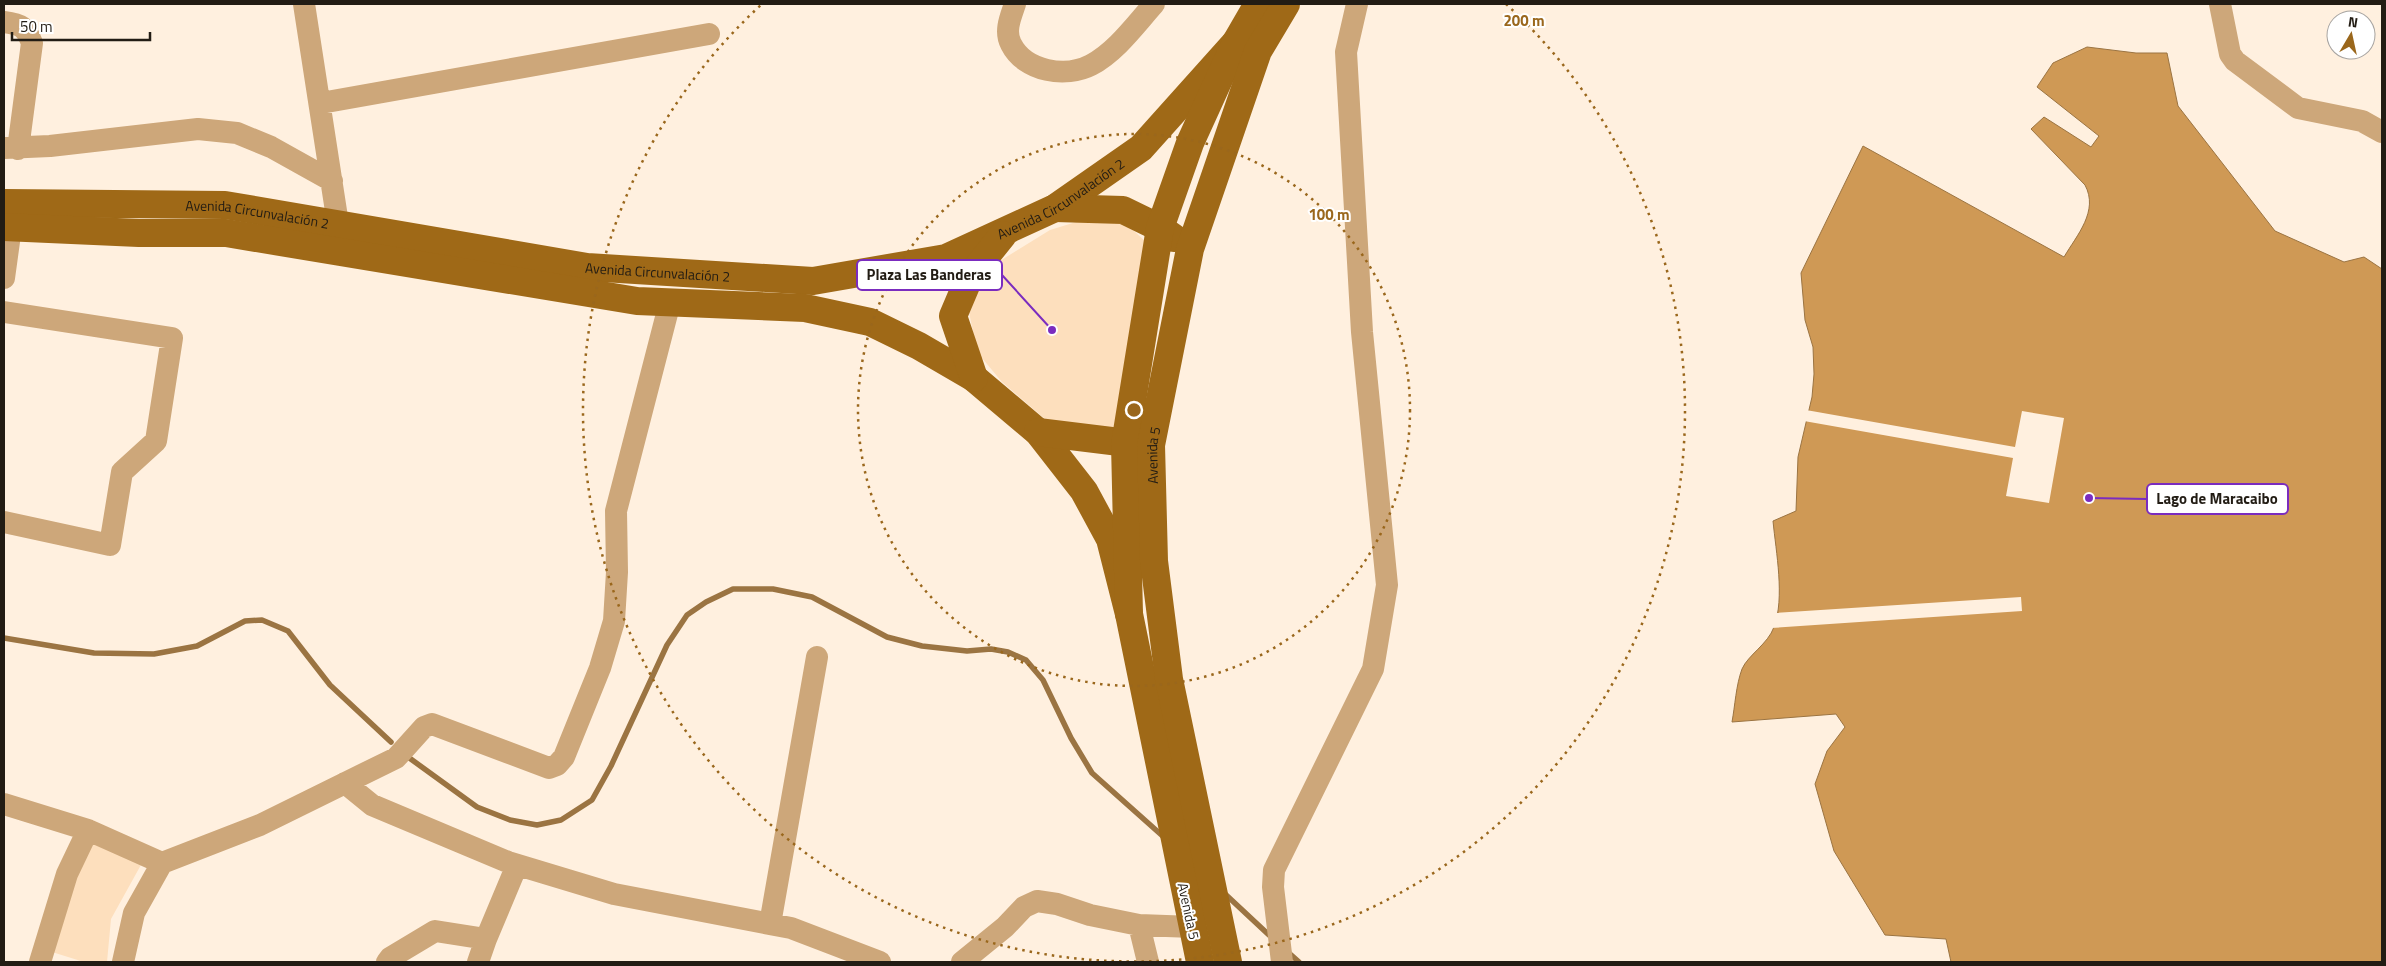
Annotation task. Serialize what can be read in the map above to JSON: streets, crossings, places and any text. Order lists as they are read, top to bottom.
{
  "streets": {
    "main road": ["Avenida Circunvalación 2", "Avenida 5"]
  },
  "crossings": [
    ["Avenida Circunvalación 2", "Avenida 5"]
  ],
  "places": ["Plaza Las Banderas", "Lago de Maracaibo"],
  "scale_bar": "50 m",
  "north": "top",
  "rings": ["200 m", "100 m"]
}
